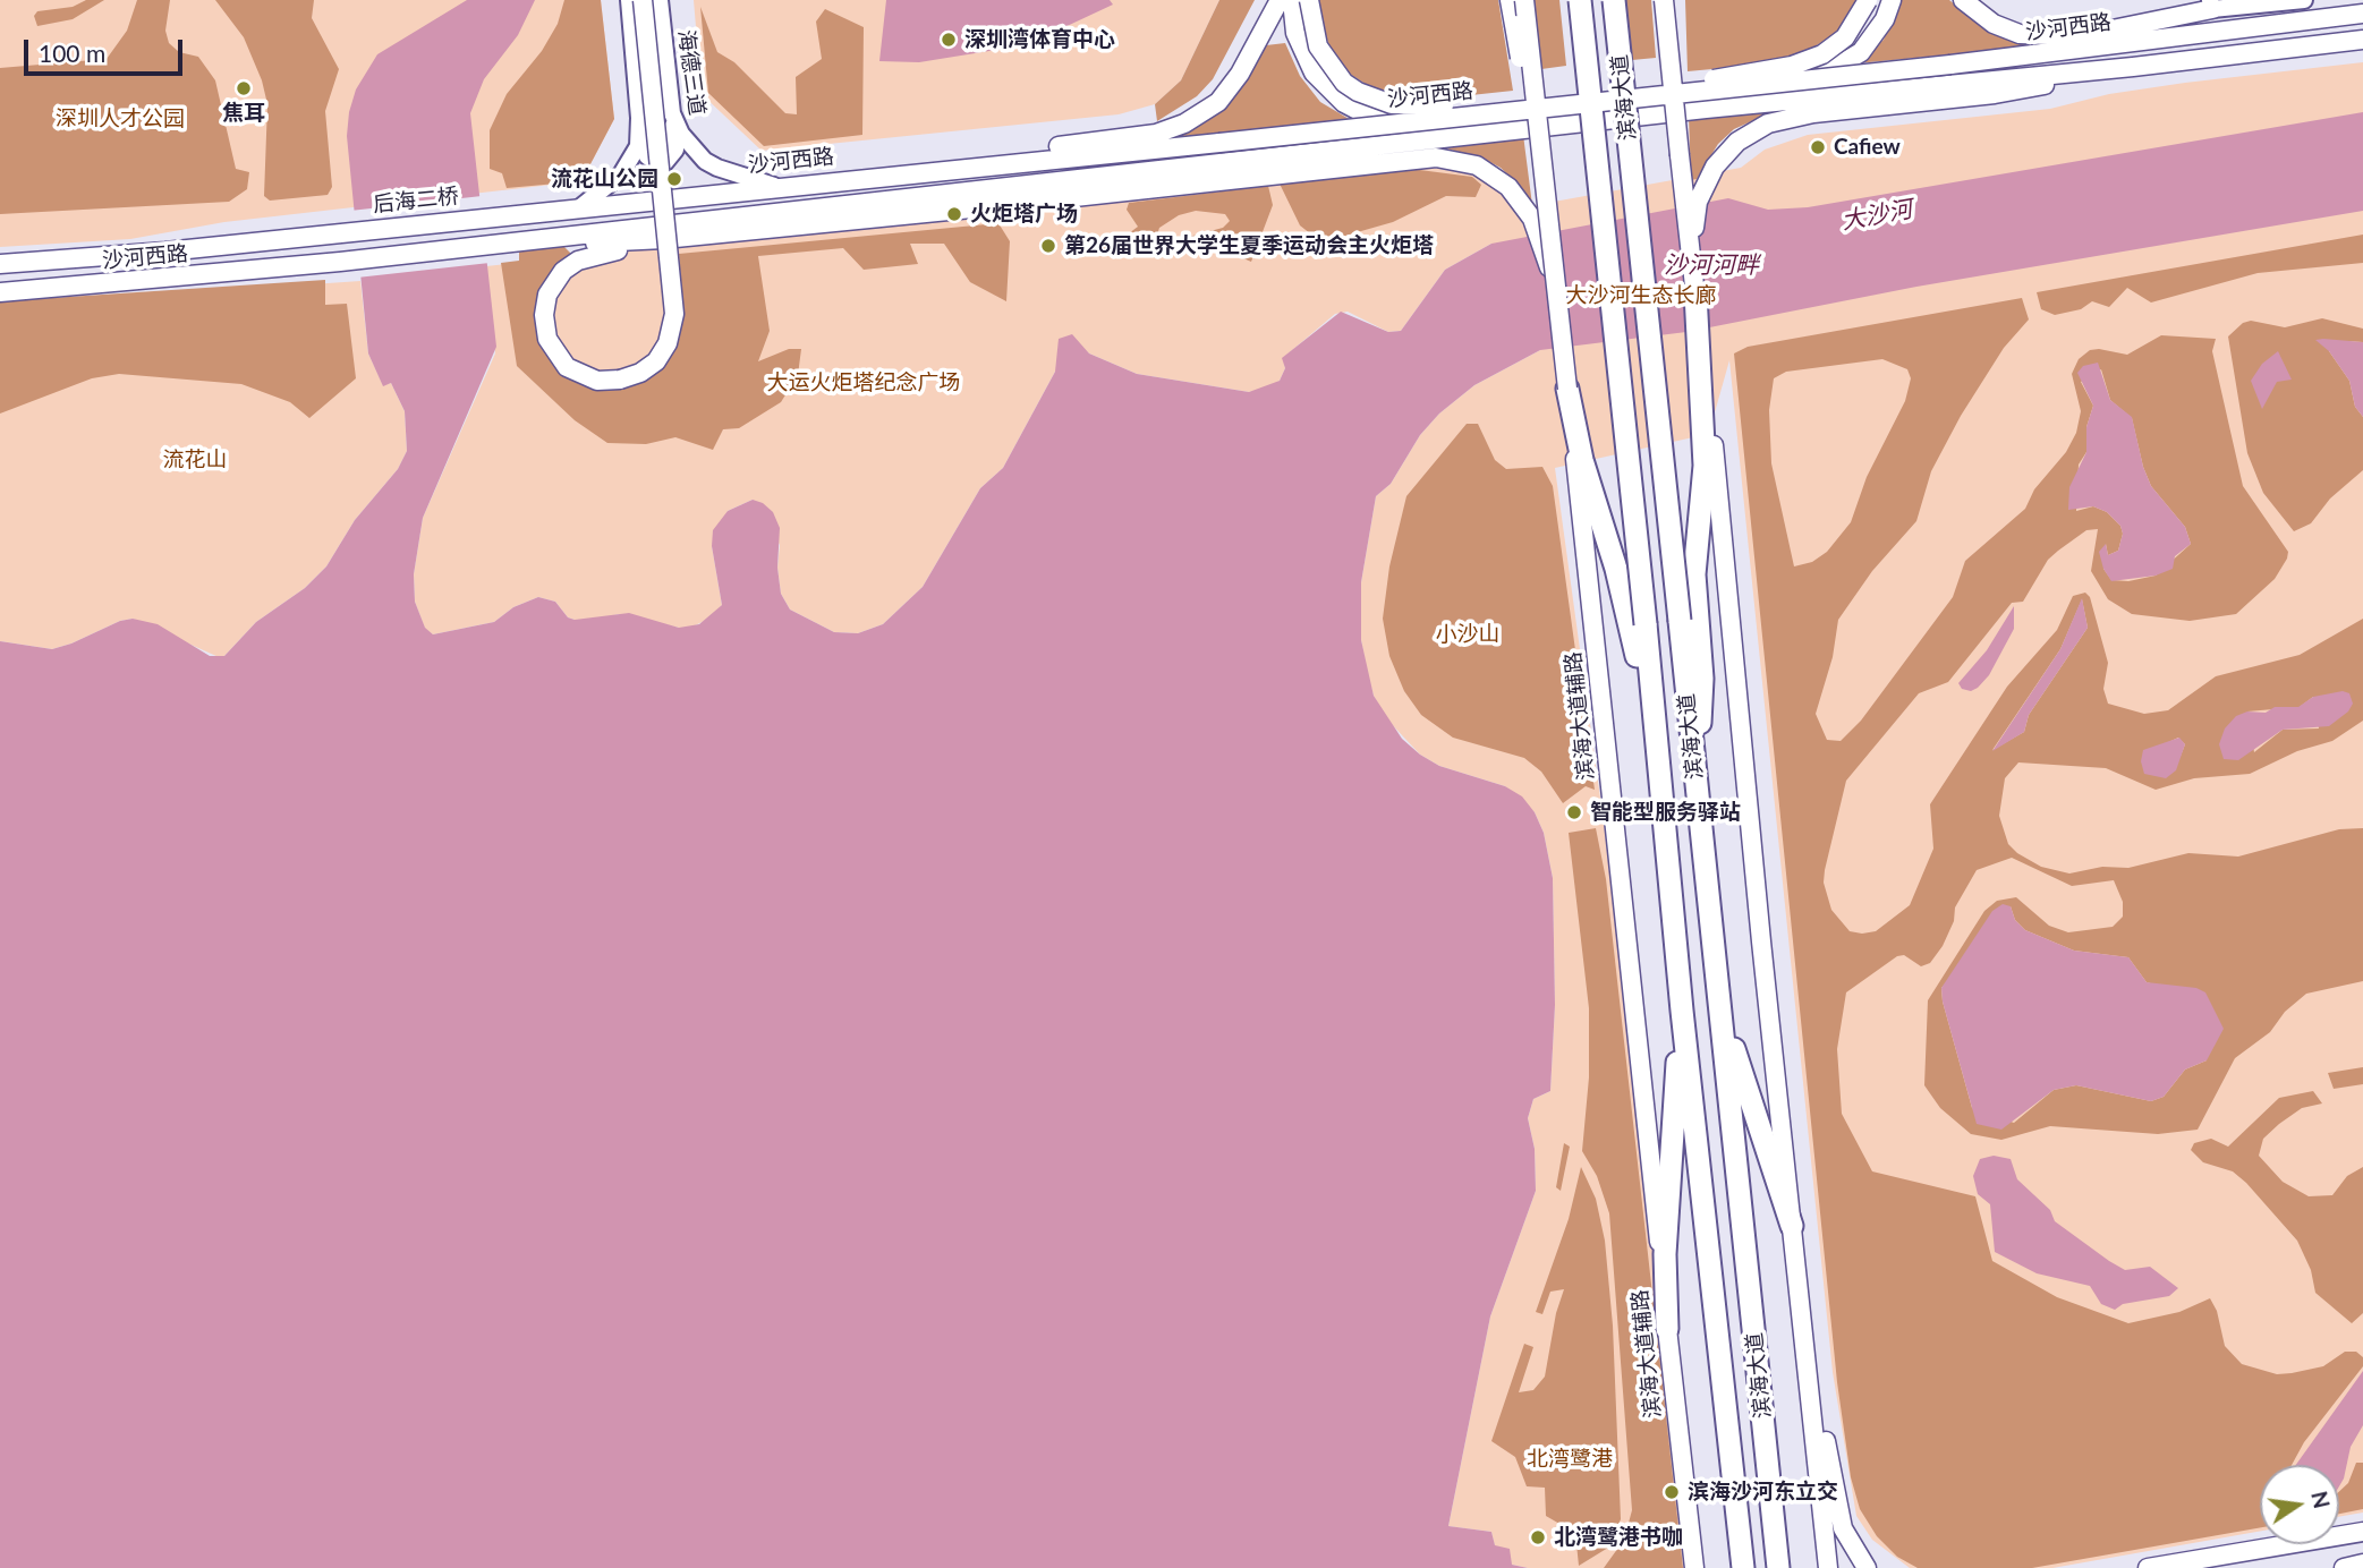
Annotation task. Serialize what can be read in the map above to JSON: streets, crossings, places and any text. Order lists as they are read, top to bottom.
{
  "streets": {
    "highway": ["滨海大道"],
    "main road": [
      "沙河西路",
      "海德三道",
      "后海二桥",
      "滨海大道辅路"
    ]
  },
  "crossings": [
    ["沙河西路", "海德三道"],
    ["沙河西路", "后海二桥"]
  ],
  "water": ["大沙河", "沙河河畔"],
  "parks": [
    "深圳人才公园",
    "大沙河生态长廊",
    "大运火炬塔纪念广场",
    "流花山",
    "小沙山",
    "北湾鹭港"
  ],
  "places": [
    "深圳湾体育中心",
    "焦耳",
    "Cafiew",
    "流花山公园",
    "火炬塔广场",
    "第26届世界大学生夏季运动会主火炬塔",
    "智能型服务驿站",
    "滨海沙河东立交",
    "北湾鹭港书咖"
  ],
  "scale_bar": "100 m",
  "north": "right"
}
